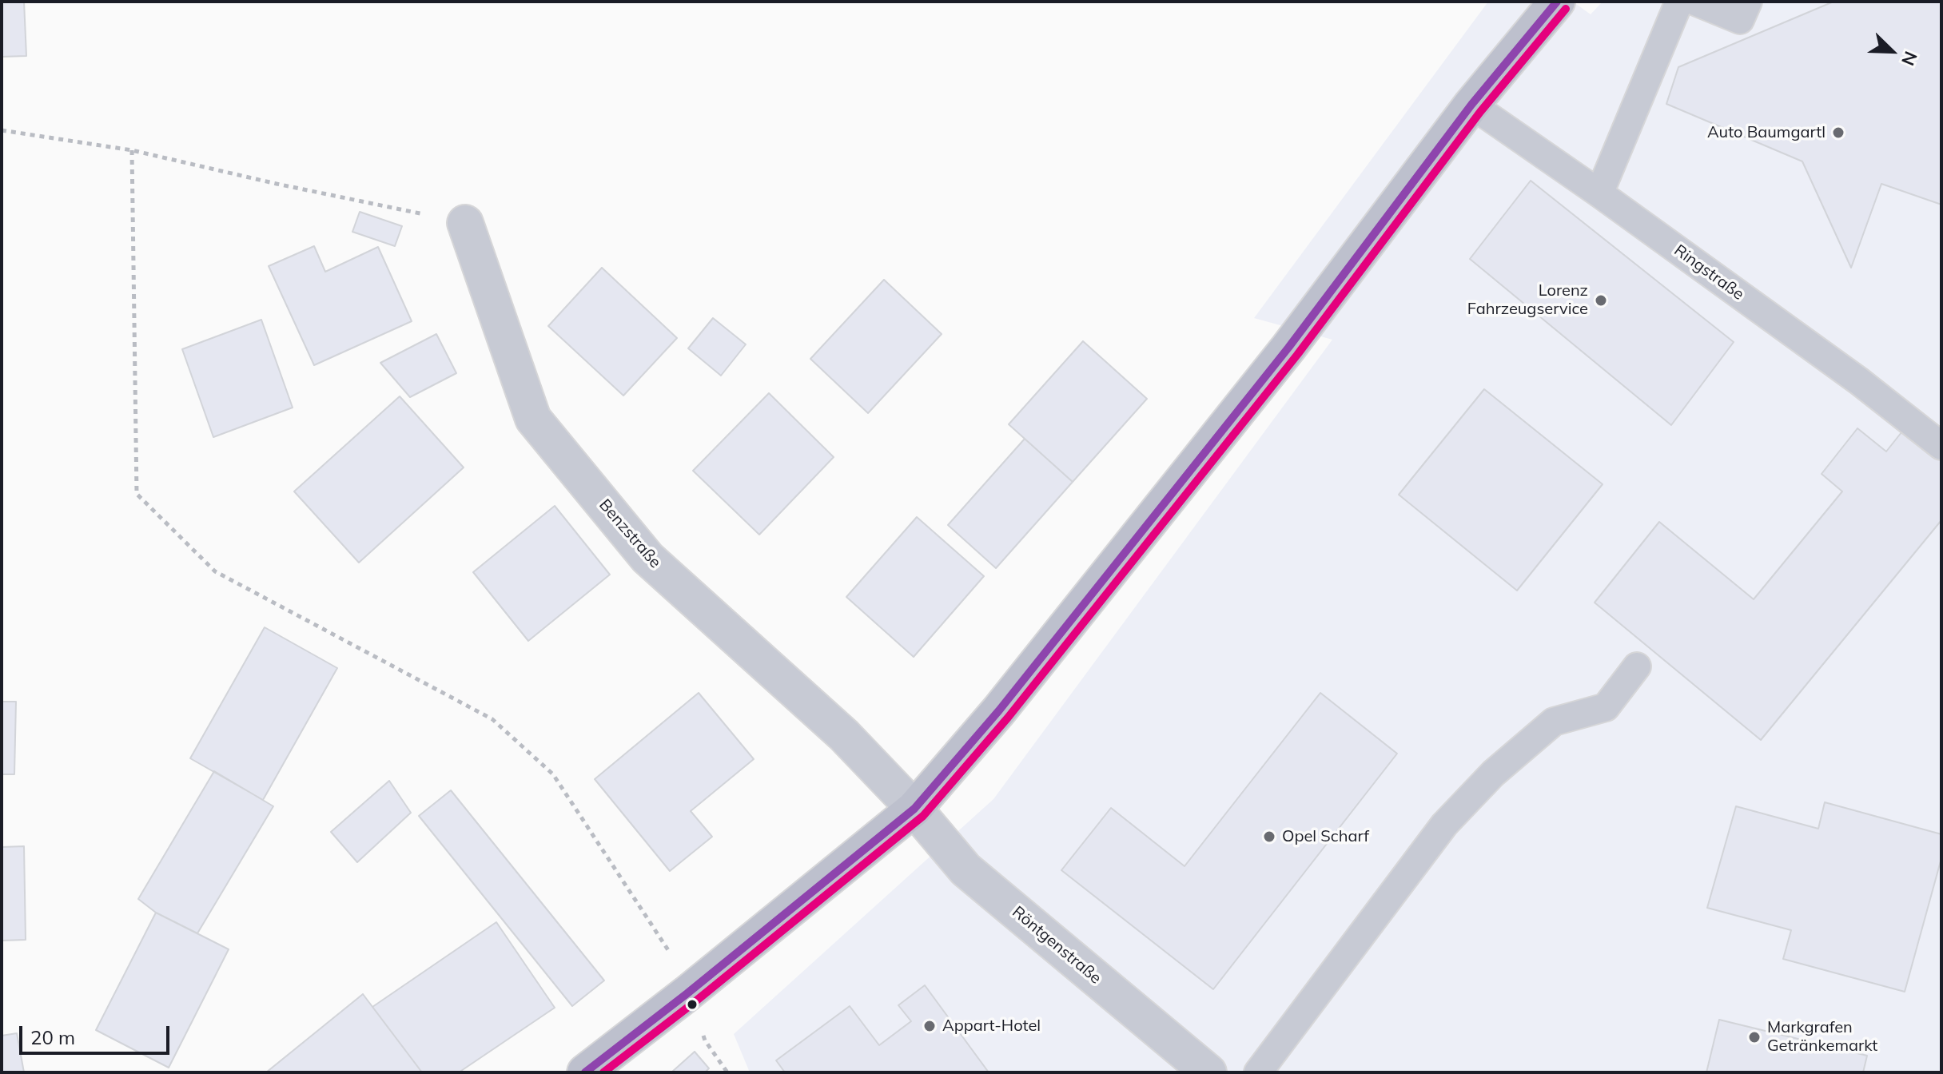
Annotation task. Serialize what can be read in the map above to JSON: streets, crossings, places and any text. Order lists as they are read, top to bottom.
{
  "streets": {
    "street": ["Benzstraße", "Röntgenstraße"],
    "lane": ["Ringstraße"]
  },
  "crossings": [
    ["Benzstraße", "Röntgenstraße"]
  ],
  "places": [
    "Auto Baumgartl",
    "Lorenz Fahrzeugservice",
    "Opel Scharf",
    "Appart-Hotel",
    "Markgrafen Getränkemarkt"
  ],
  "scale_bar": "20 m",
  "north": "bottom right"
}
